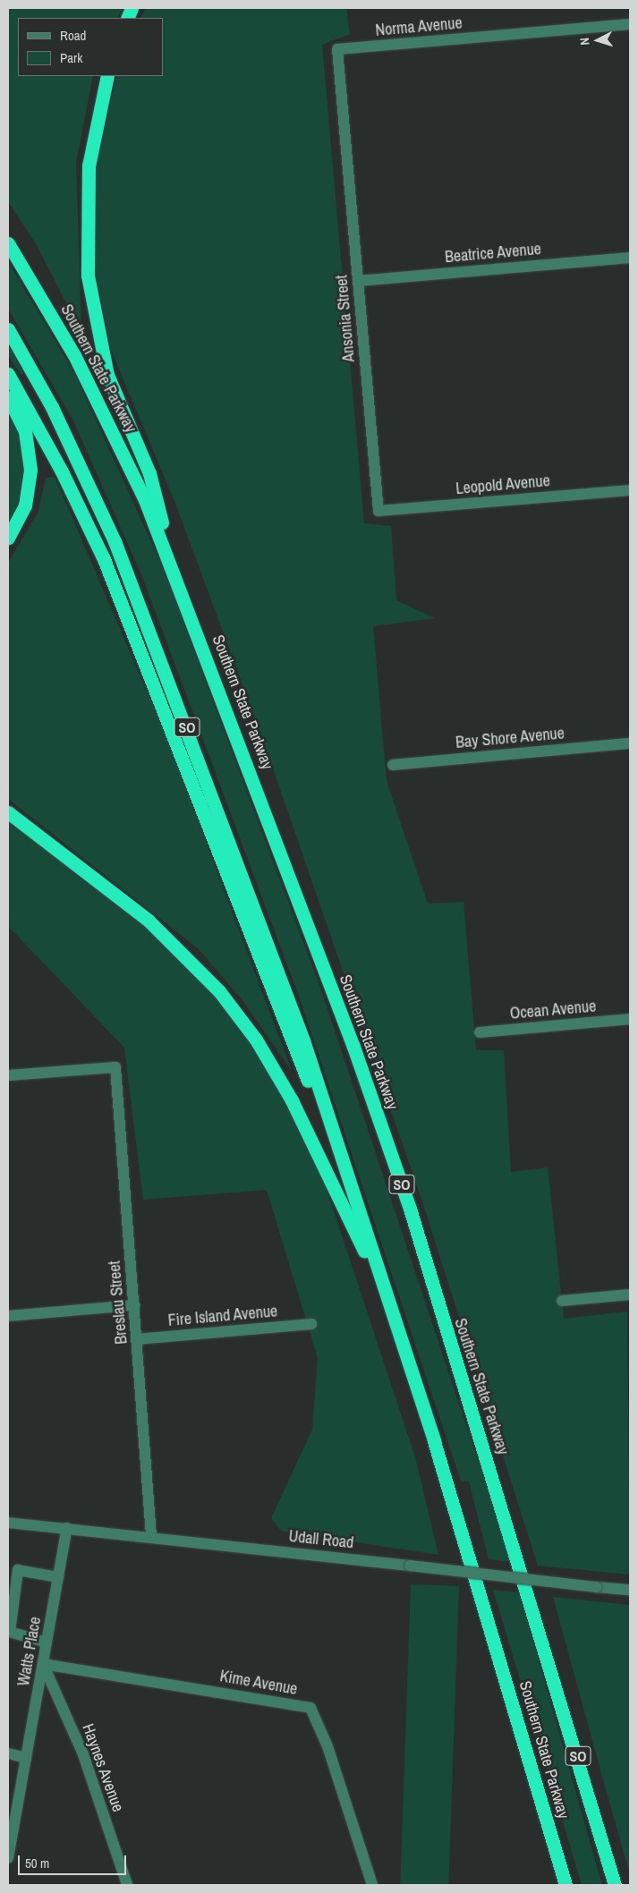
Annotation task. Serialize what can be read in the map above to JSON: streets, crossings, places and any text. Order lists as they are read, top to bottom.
{
  "streets": {
    "highway": ["Southern State Parkway", "SO"],
    "street": [
      "Norma Avenue",
      "Beatrice Avenue",
      "Ansonia Street",
      "Leopold Avenue",
      "Bay Shore Avenue",
      "Ocean Avenue",
      "Breslau Street",
      "Fire Island Avenue",
      "Udall Road",
      "Watts Place",
      "Kime Avenue",
      "Haynes Avenue"
    ]
  },
  "crossings": [
    ["Norma Avenue", "Ansonia Street"],
    ["Beatrice Avenue", "Ansonia Street"],
    ["Ansonia Street", "Leopold Avenue"],
    ["Breslau Street", "Fire Island Avenue"],
    ["Breslau Street", "Udall Road"],
    ["Udall Road", "Watts Place"],
    ["Watts Place", "Kime Avenue"],
    ["Watts Place", "Haynes Avenue"],
    ["Kime Avenue", "Haynes Avenue"]
  ],
  "legend": ["Road", "Park"],
  "scale_bar": "50 m",
  "north": "left"
}
